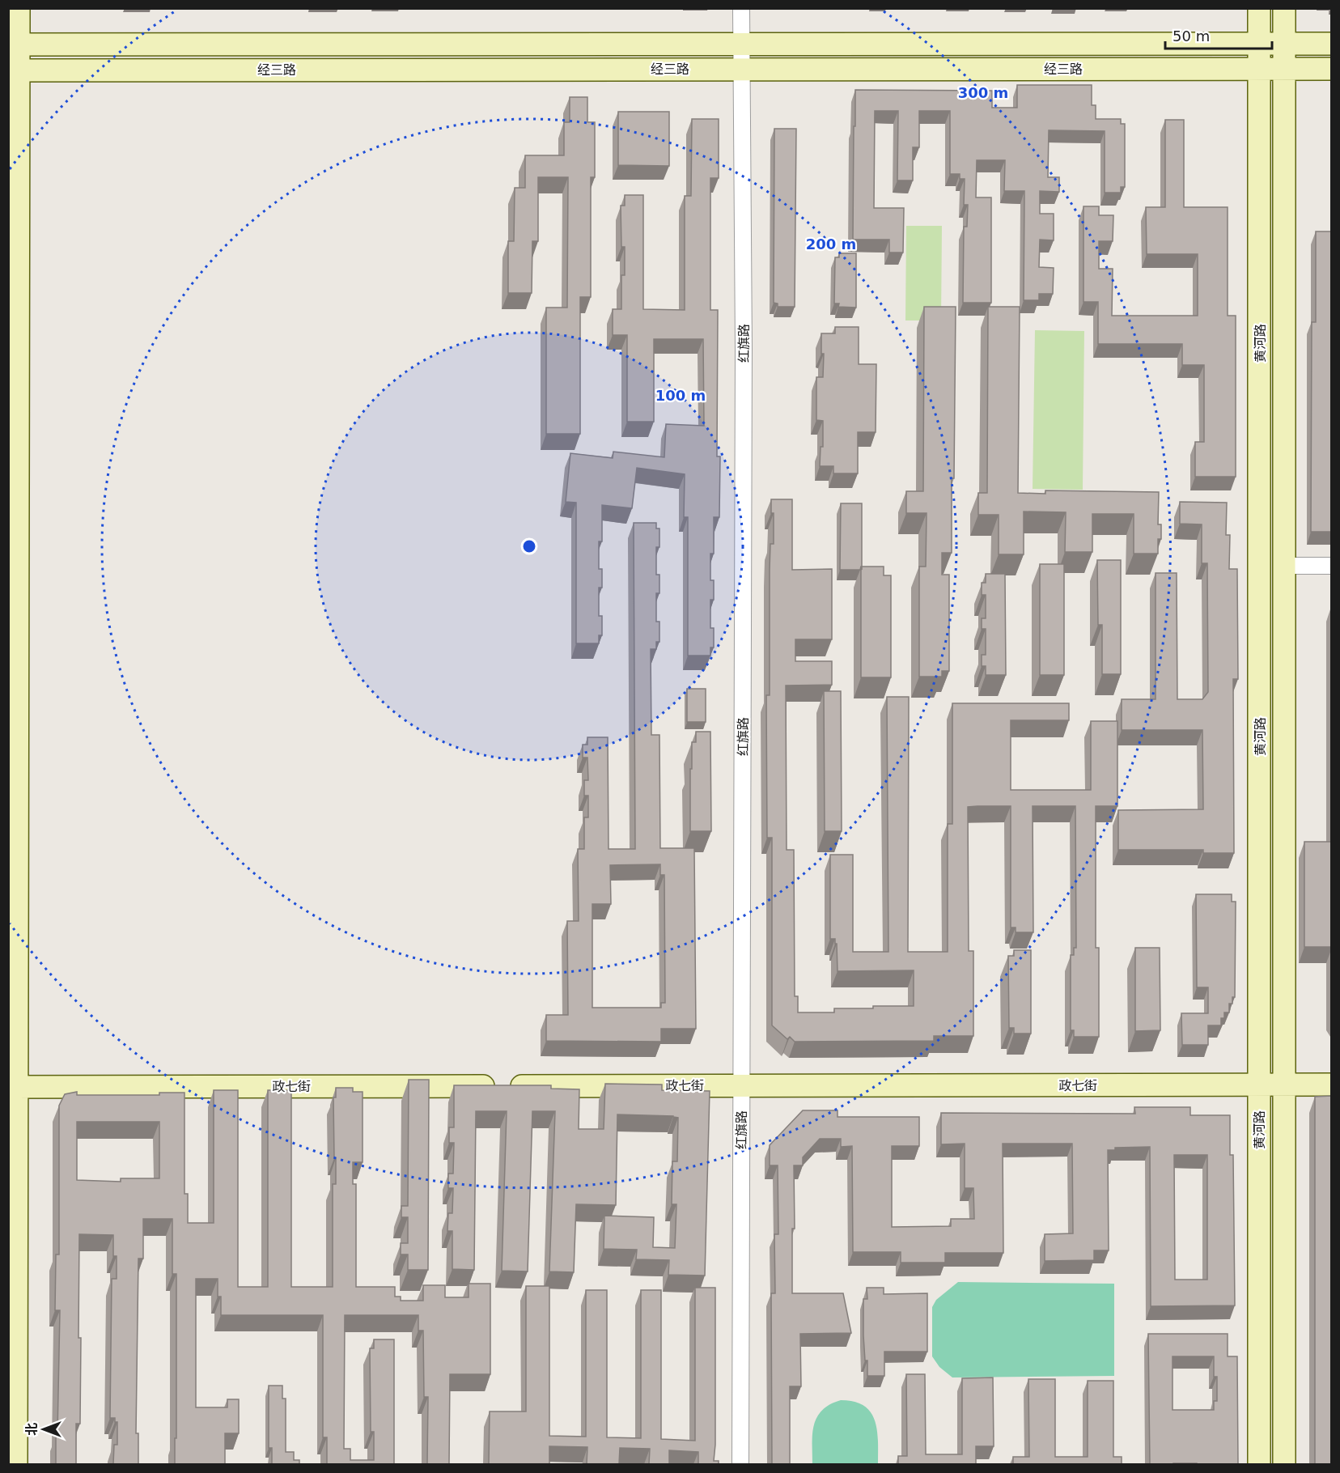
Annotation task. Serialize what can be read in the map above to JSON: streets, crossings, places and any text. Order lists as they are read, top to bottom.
{
  "streets": {
    "main road": ["经三路", "黄河路", "政七街"],
    "street": ["红旗路"]
  },
  "crossings": [
    ["经三路", "红旗路"],
    ["经三路", "黄河路"],
    ["红旗路", "政七街"],
    ["黄河路", "政七街"]
  ],
  "scale_bar": "50 m",
  "north": "left",
  "rings": ["300 m", "200 m", "100 m"]
}
